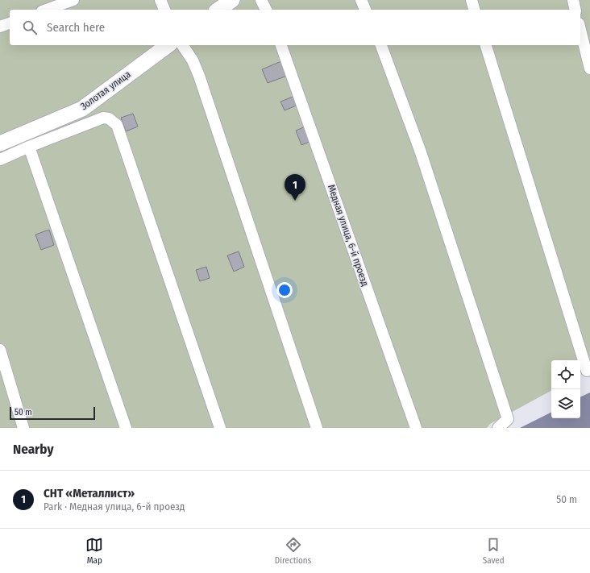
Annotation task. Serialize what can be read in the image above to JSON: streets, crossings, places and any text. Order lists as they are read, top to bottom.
{
  "streets": {
    "street": ["Золотая улица", "Медная улица, 6-й проезд"]
  },
  "scale_bar": "50 m",
  "page": {
    "search": "Search here",
    "pins": "1",
    "scale": "50 m",
    "heading": "Nearby",
    "list": [
      {
        "mark": "1",
        "name": "СНТ «Металлист»",
        "note": "Park · Медная улица, 6-й проезд",
        "value": "50 m"
      }
    ],
    "nav": ["Map", "Directions", "Saved"]
  }
}
